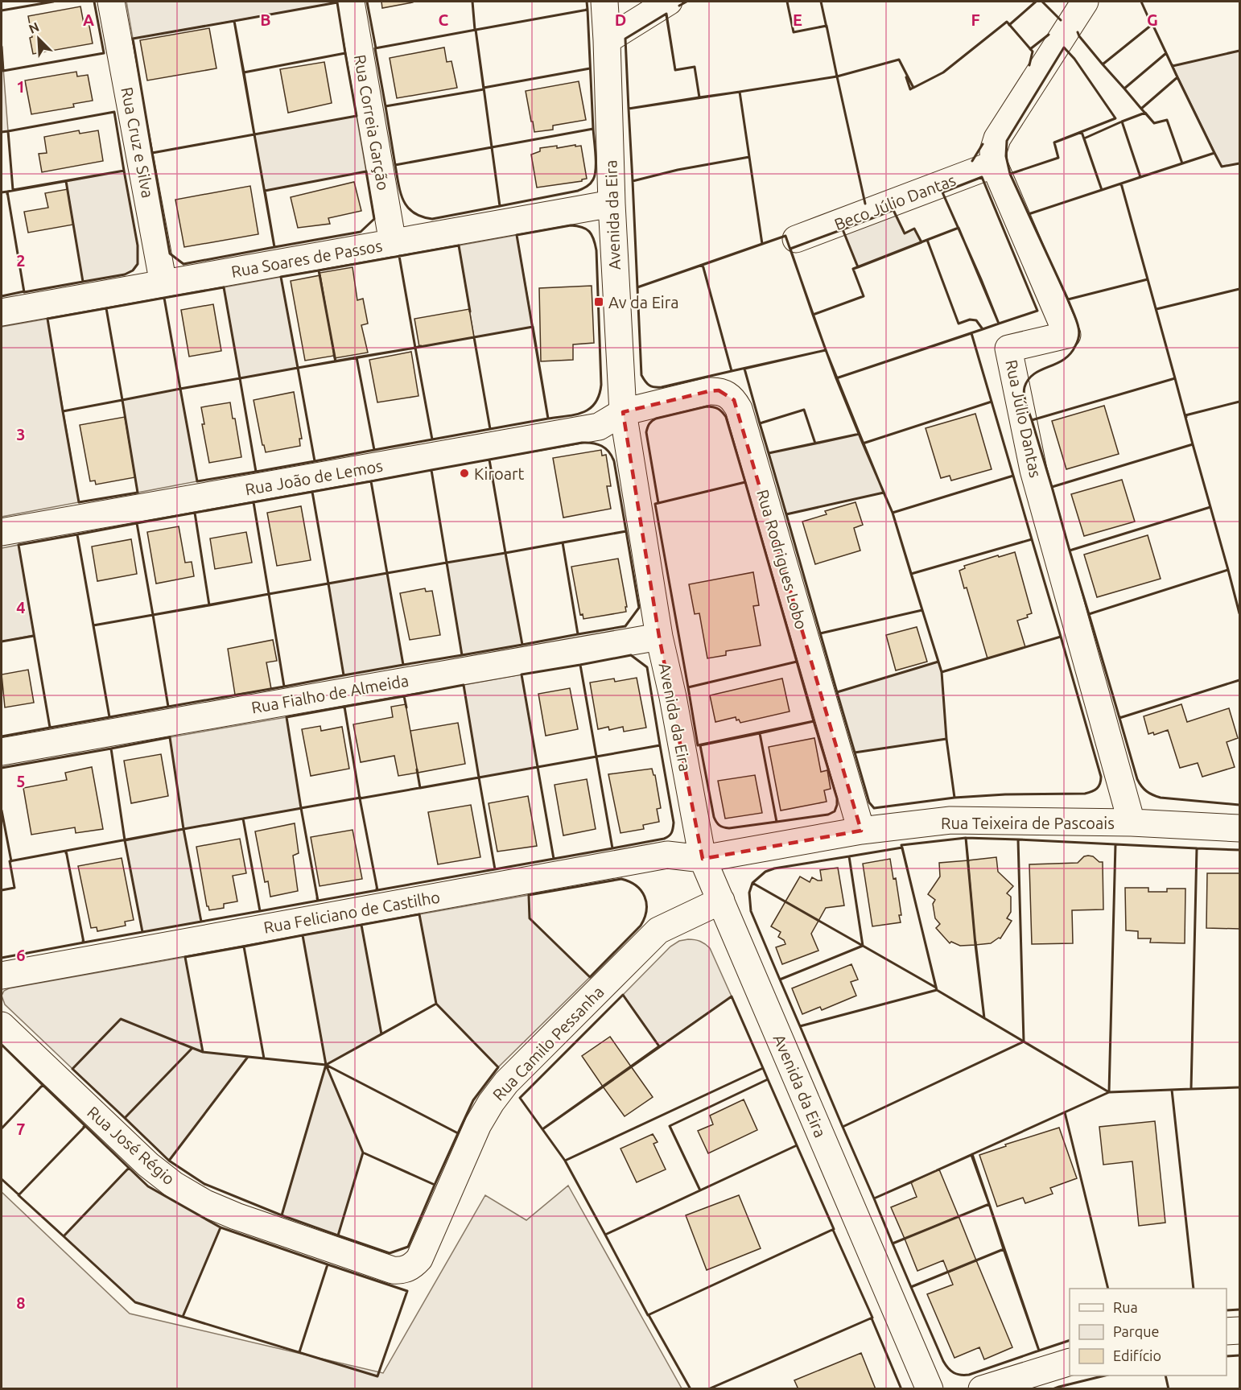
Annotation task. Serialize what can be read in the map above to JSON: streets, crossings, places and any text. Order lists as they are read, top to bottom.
{
  "streets": {
    "street": [
      "Rua Correia Garção",
      "Rua Cruz e Silva",
      "Beco Júlio Dantas",
      "Avenida da Eira",
      "Rua Soares de Passos",
      "Rua Júlio Dantas",
      "Rua João de Lemos",
      "Rua Rodrigues Lobo",
      "Rua Fialho de Almeida",
      "Rua Teixeira de Pascoais",
      "Rua Feliciano de Castilho",
      "Rua Camilo Pessanha",
      "Rua José Régio"
    ]
  },
  "crossings": [
    ["Rua Correia Garção", "Rua Soares de Passos"],
    ["Rua Cruz e Silva", "Rua Soares de Passos"],
    ["Beco Júlio Dantas", "Rua Júlio Dantas"],
    ["Avenida da Eira", "Rua Soares de Passos"],
    ["Avenida da Eira", "Rua João de Lemos"],
    ["Avenida da Eira", "Rua Rodrigues Lobo"],
    ["Avenida da Eira", "Rua Fialho de Almeida"],
    ["Avenida da Eira", "Rua Teixeira de Pascoais"],
    ["Avenida da Eira", "Rua Feliciano de Castilho"],
    ["Avenida da Eira", "Rua Camilo Pessanha"],
    ["Rua Júlio Dantas", "Rua Teixeira de Pascoais"],
    ["Rua João de Lemos", "Rua Rodrigues Lobo"],
    ["Rua Rodrigues Lobo", "Rua Teixeira de Pascoais"],
    ["Rua Teixeira de Pascoais", "Rua Feliciano de Castilho"],
    ["Rua Camilo Pessanha", "Rua José Régio"]
  ],
  "places": {
    "transit": ["Av da Eira"],
    "other": ["Kiroart"]
  },
  "legend": ["Rua", "Parque", "Edifício"],
  "north": "top left",
  "grid": {
    "columns": [
      "A",
      "B",
      "C",
      "D",
      "E",
      "F",
      "G"
    ],
    "rows": [
      "1",
      "2",
      "3",
      "4",
      "5",
      "6",
      "7",
      "8"
    ]
  }
}
